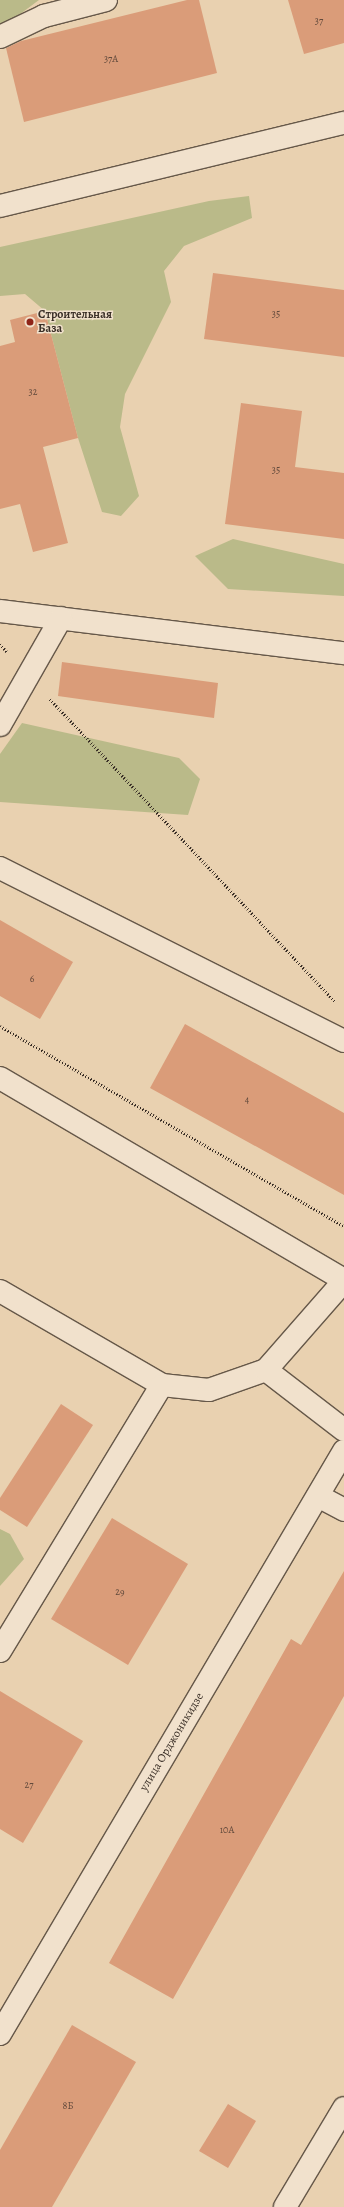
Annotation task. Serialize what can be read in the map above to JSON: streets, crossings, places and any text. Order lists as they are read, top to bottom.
{
  "streets": {
    "street": ["улица Орджоникидзе"]
  },
  "places": ["Строительная База"],
  "house_numbers": [
    "37",
    "37А",
    "35",
    "32",
    "35",
    "6",
    "4",
    "29",
    "27",
    "10А",
    "8Б"
  ]
}
